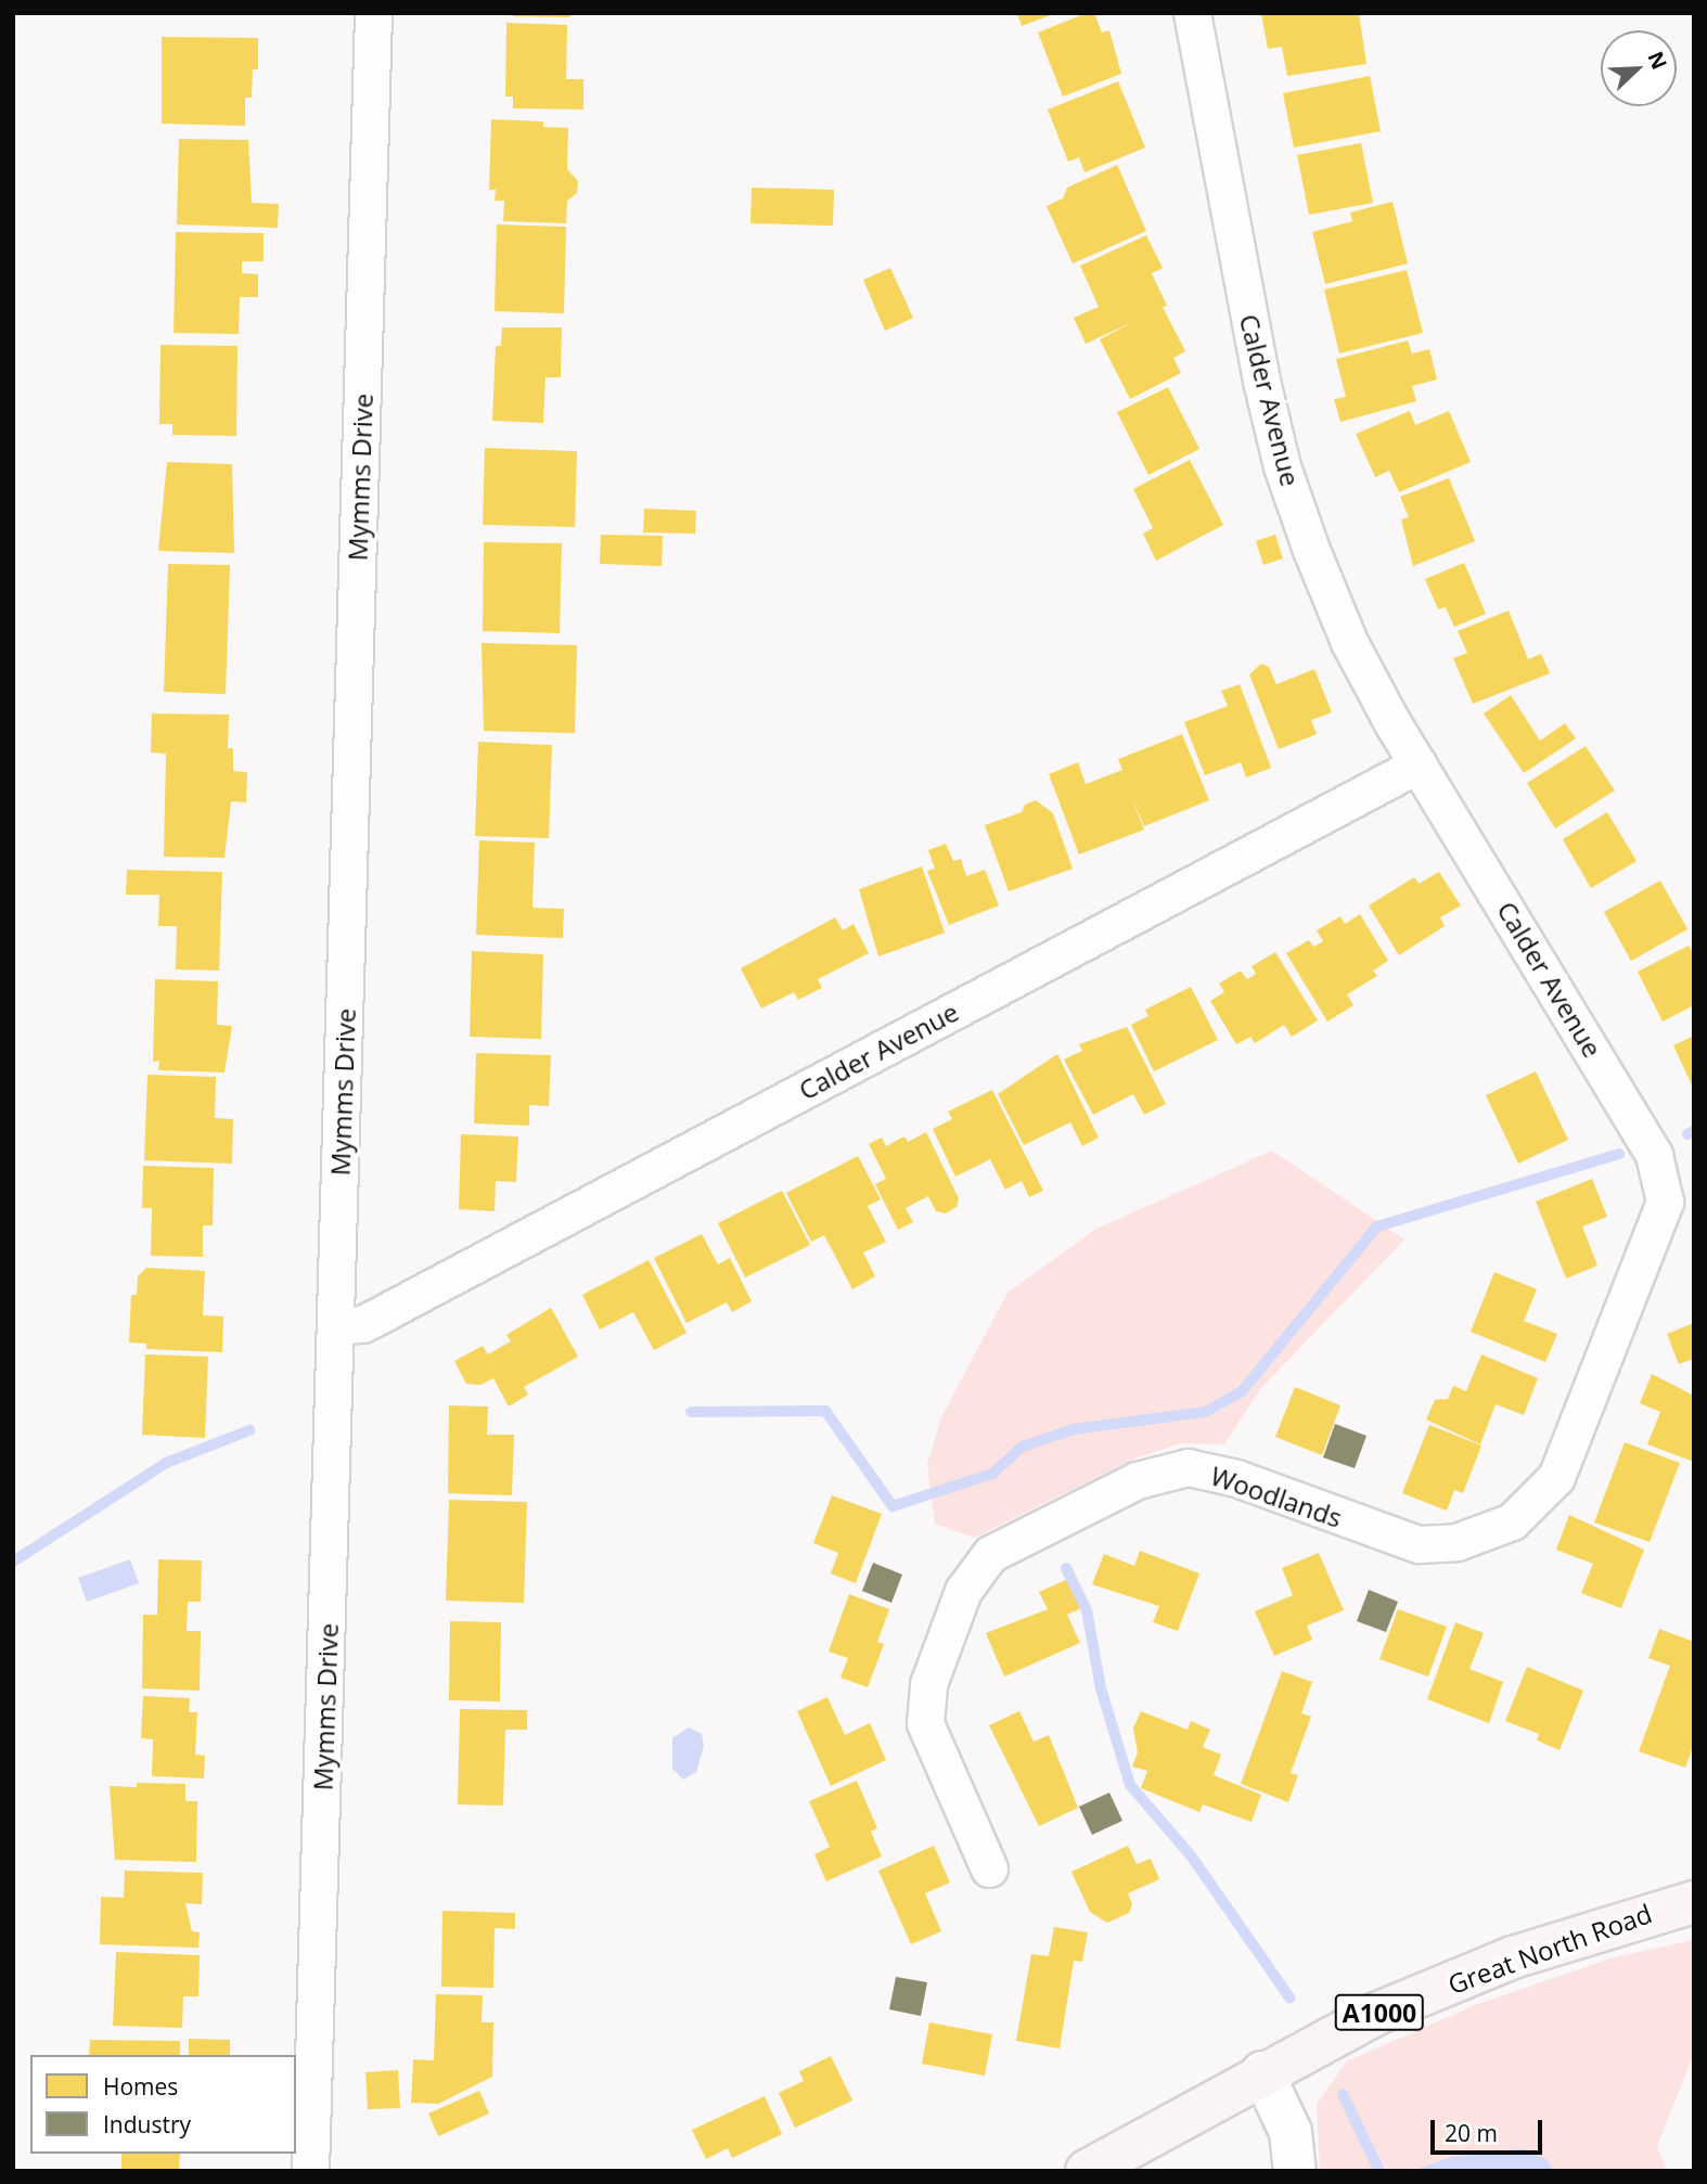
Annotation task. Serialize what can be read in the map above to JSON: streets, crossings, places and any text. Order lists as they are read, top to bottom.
{
  "streets": {
    "main road": ["Great North Road", "A1000"],
    "street": ["Calder Avenue", "Mymms Drive", "Woodlands"]
  },
  "crossings": [
    ["Calder Avenue", "Mymms Drive"],
    ["Calder Avenue", "Woodlands"]
  ],
  "legend": ["Homes", "Industry"],
  "scale_bar": "20 m",
  "north": "top right"
}
